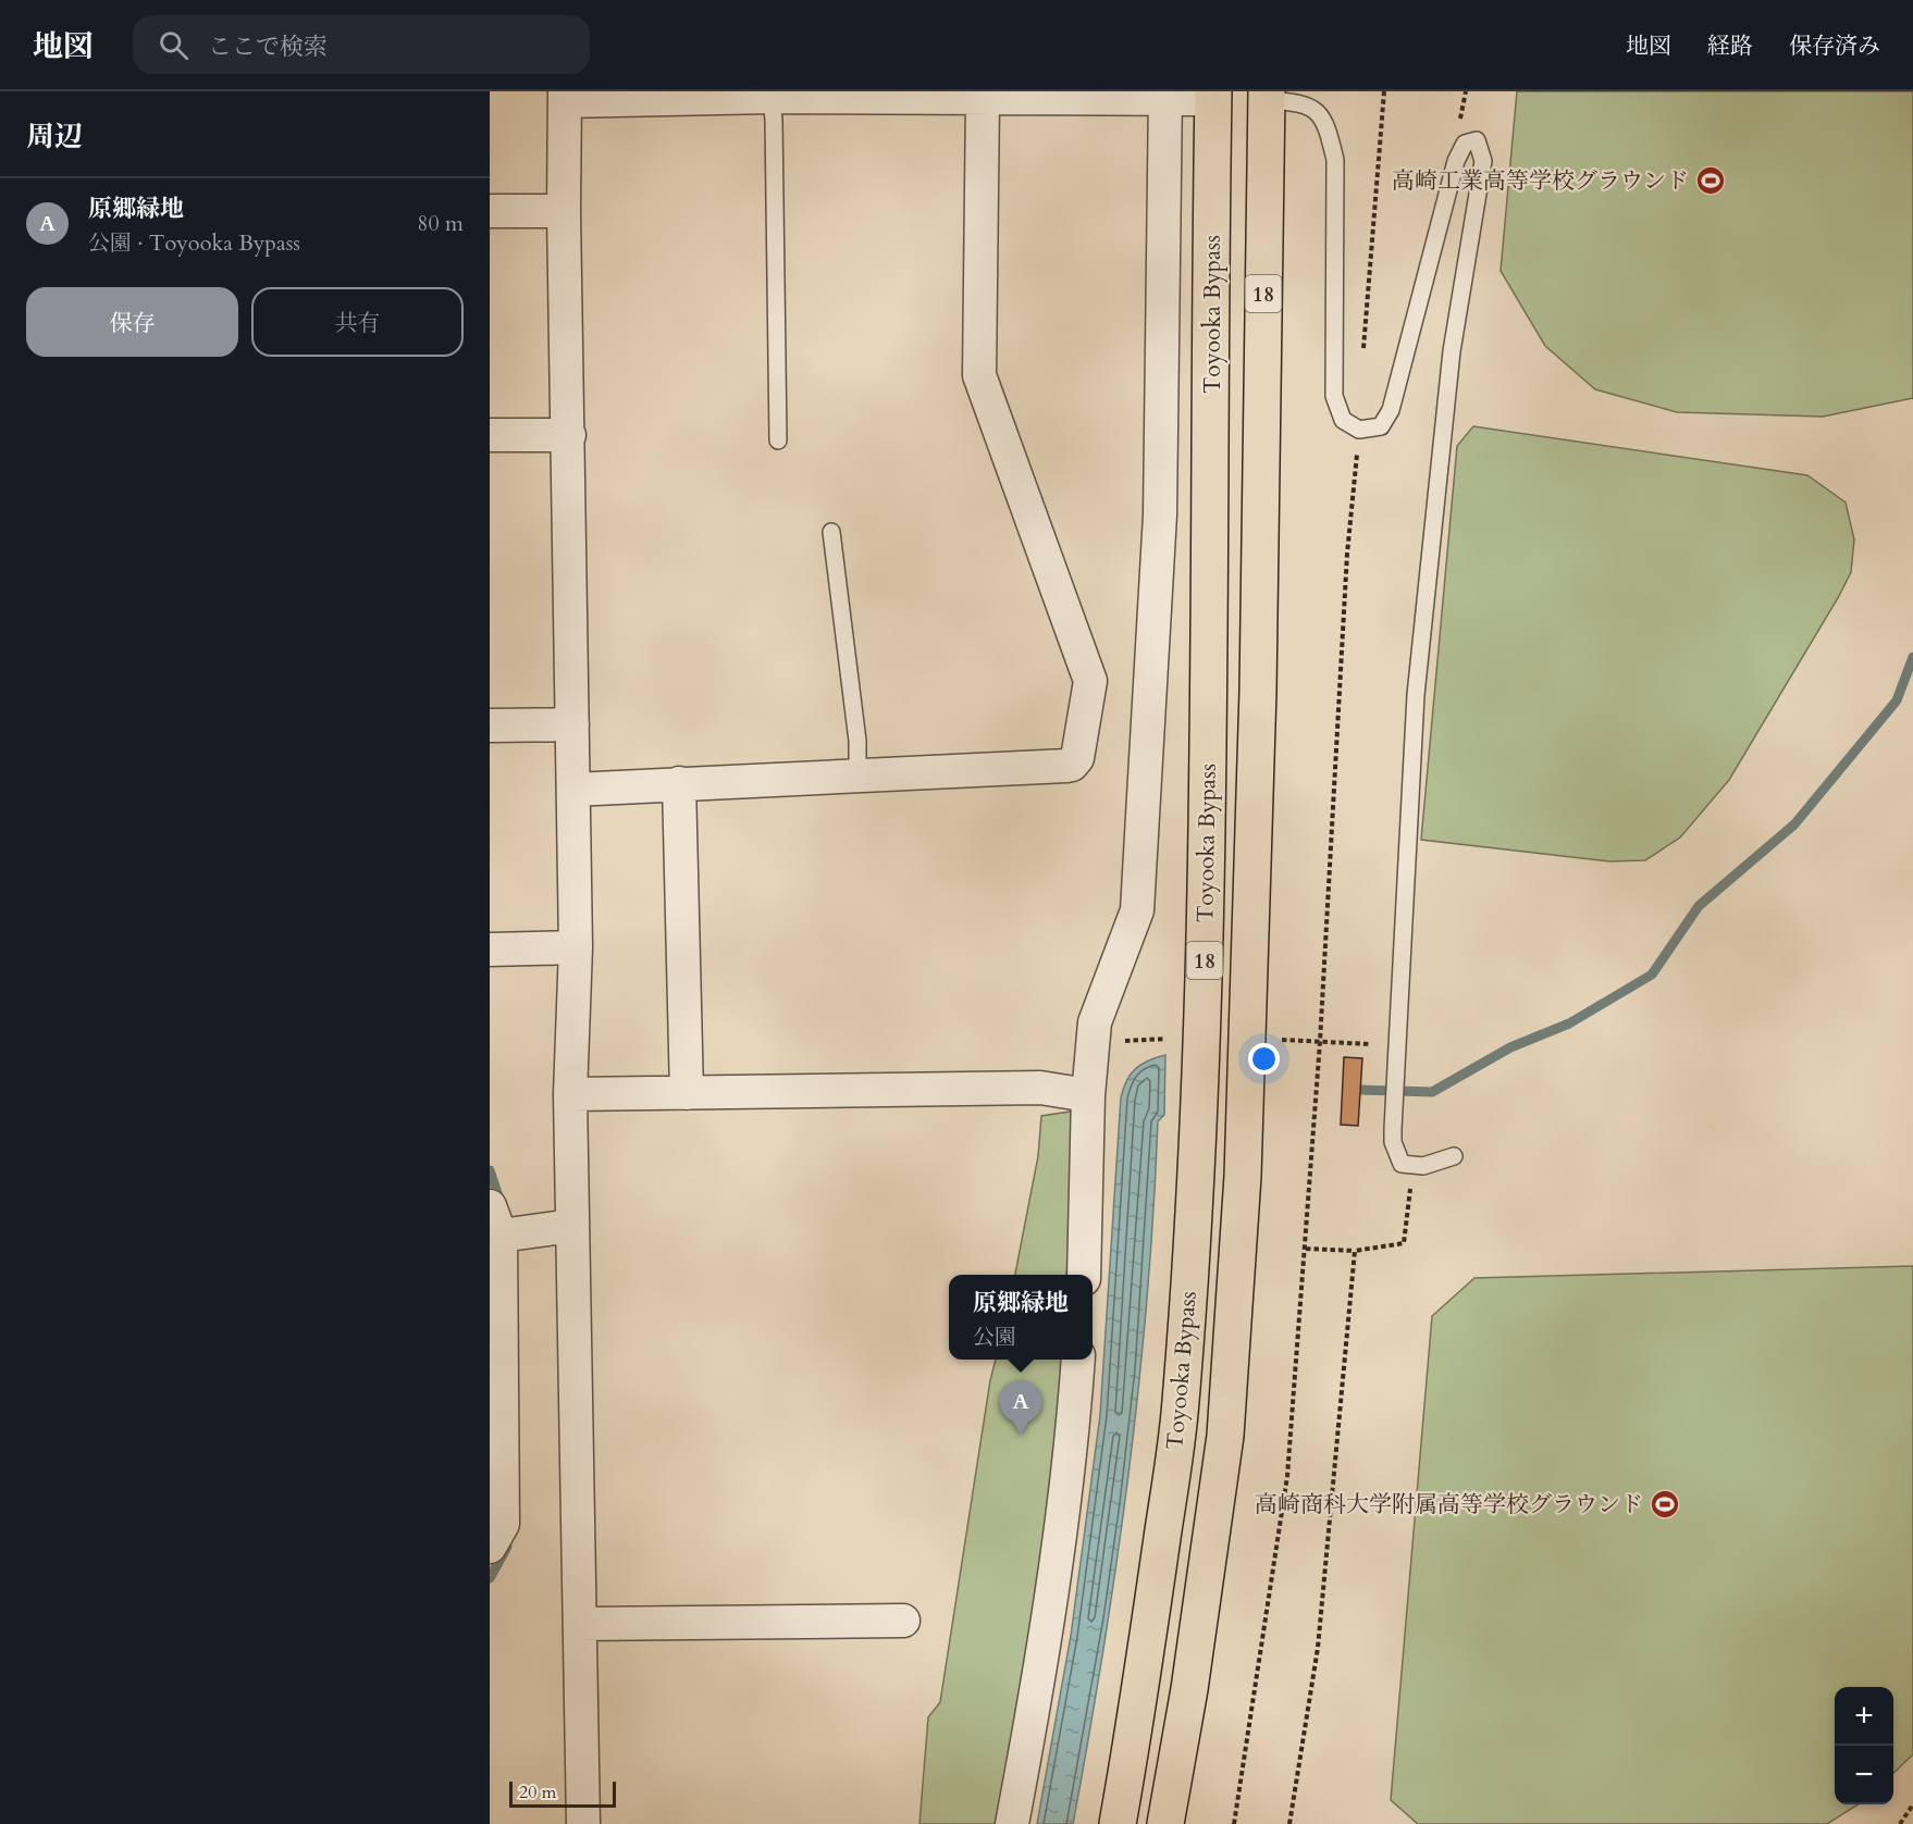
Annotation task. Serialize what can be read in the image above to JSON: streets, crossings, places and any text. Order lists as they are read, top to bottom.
{
  "streets": {
    "highway": ["18", "Toyooka Bypass"]
  },
  "places": {
    "sports": ["高崎工業高等学校グラウンド", "高崎商科大学附属高等学校グラウンド"]
  },
  "scale_bar": "20 m",
  "page": {
    "header": "地図",
    "search": "ここで検索",
    "nav": ["地図", "経路", "保存済み"],
    "heading": "周辺",
    "list": [
      {
        "mark": "A",
        "name": "原郷緑地",
        "note": "公園 · Toyooka Bypass",
        "value": "80 m"
      }
    ],
    "buttons": ["保存", "共有"],
    "popup": ["原郷緑地", "公園"],
    "pins": "A",
    "map_buttons": ["+", "−"],
    "scale": "20 m"
  }
}
